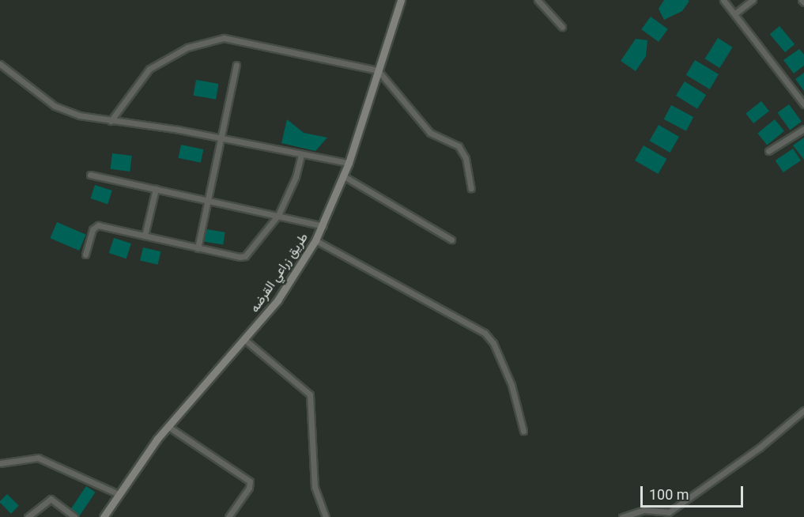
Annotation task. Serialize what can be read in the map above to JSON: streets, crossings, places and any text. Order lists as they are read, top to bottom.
{
  "streets": {
    "main road": ["طريق زراعي القرضه"]
  },
  "scale_bar": "100 m"
}
